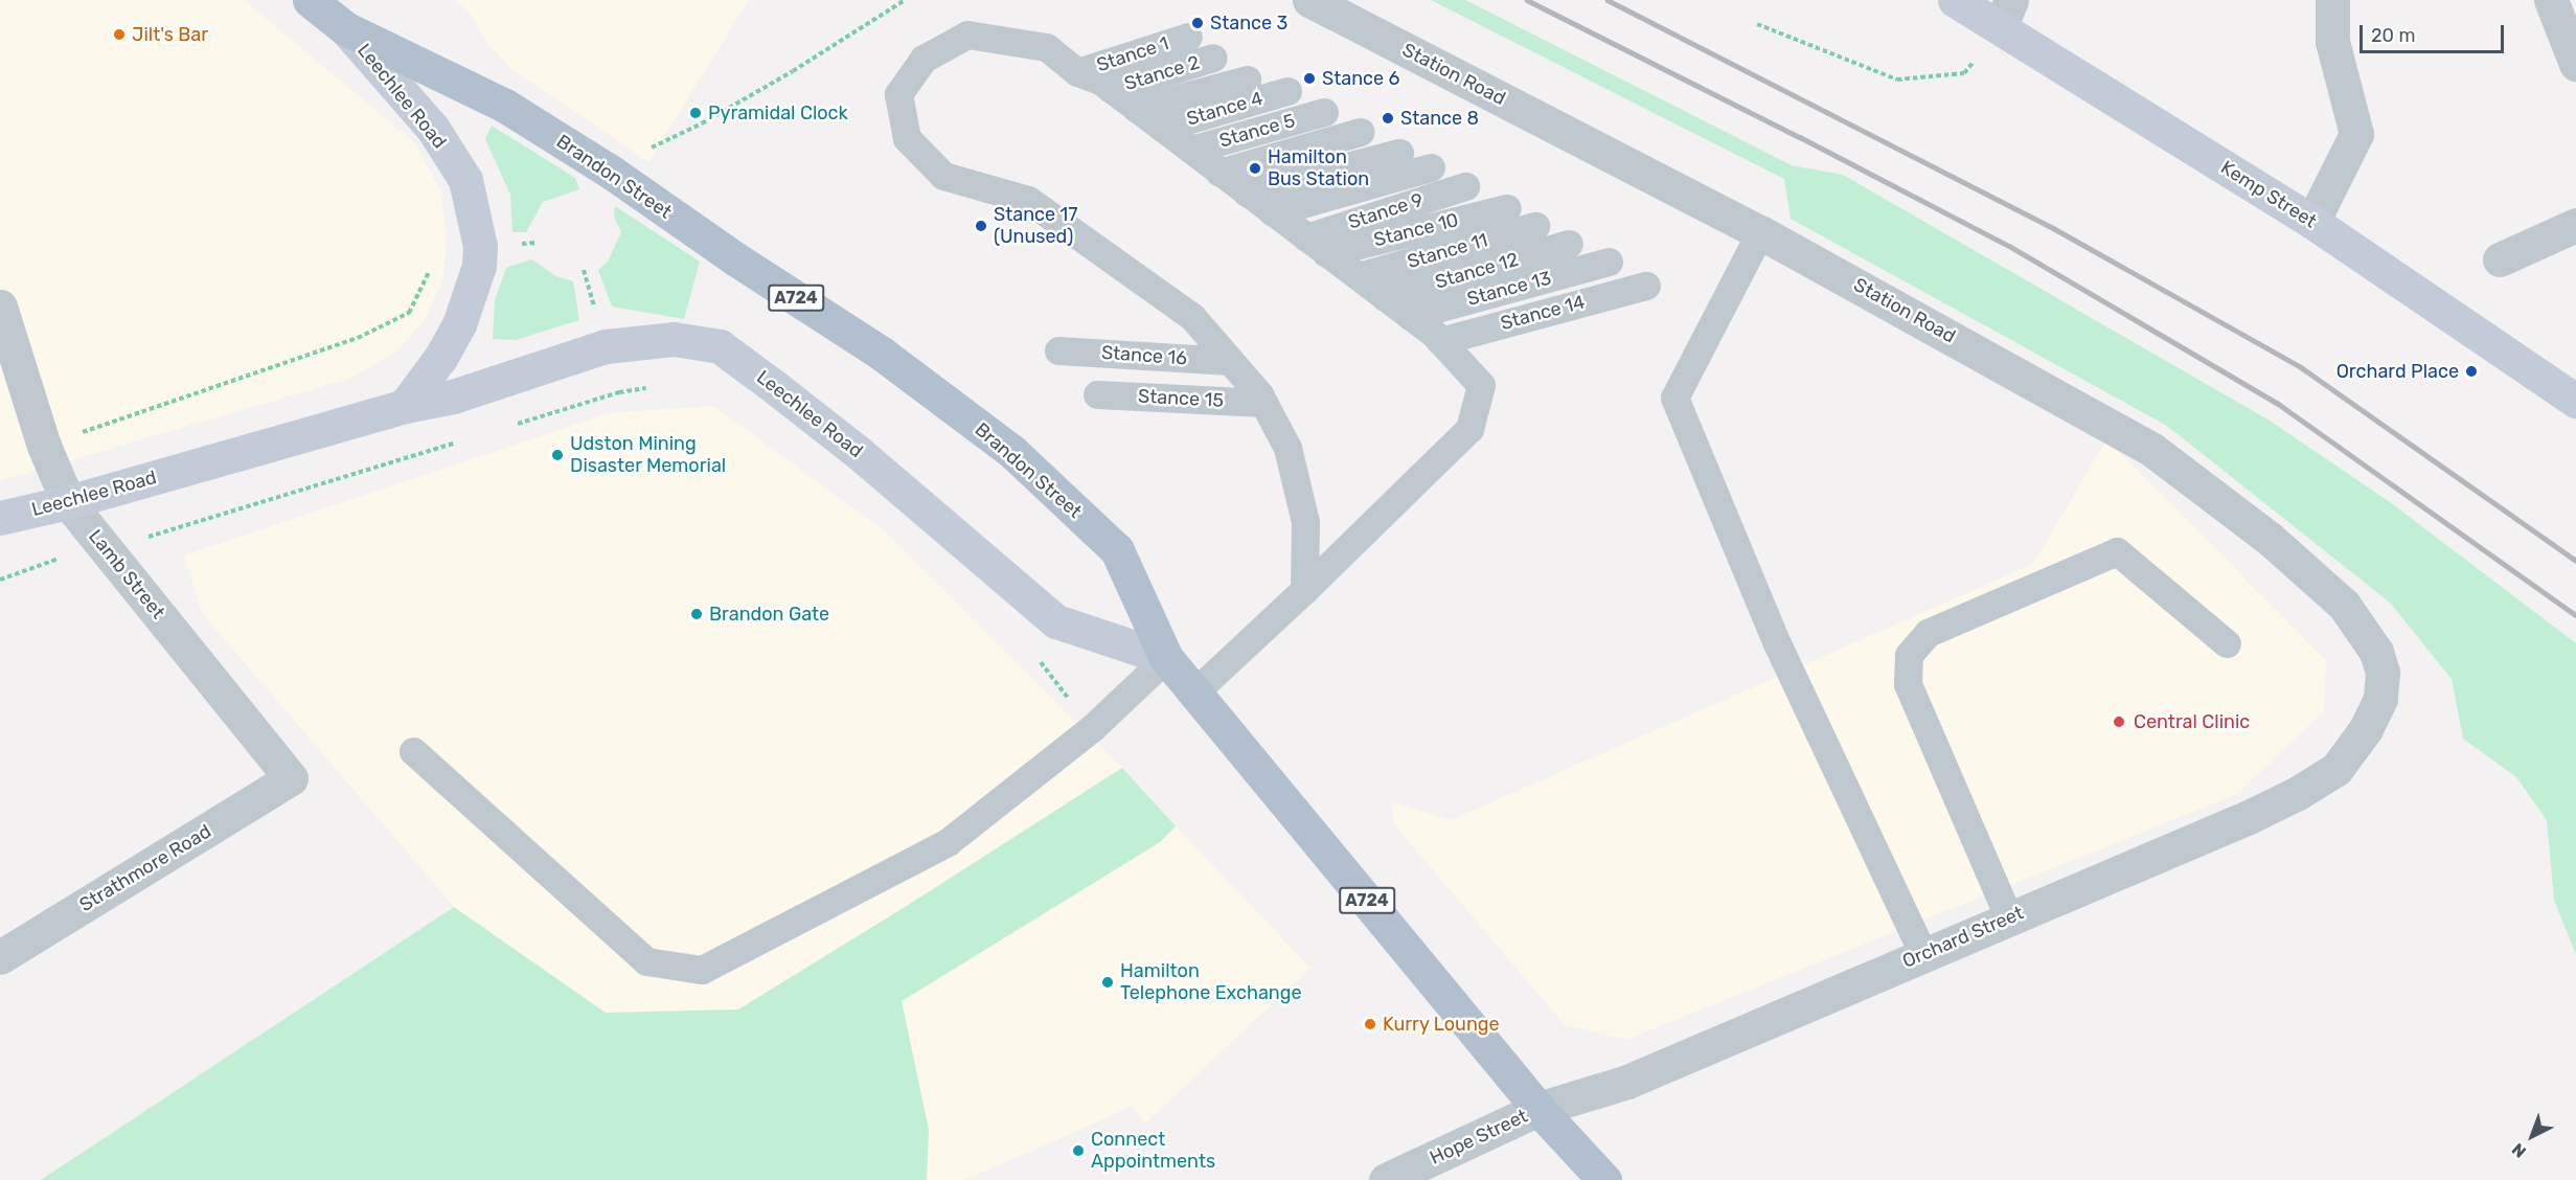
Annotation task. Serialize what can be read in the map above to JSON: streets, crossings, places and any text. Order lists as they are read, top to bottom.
{
  "streets": {
    "main road": [
      "Leechlee Road",
      "Brandon Street",
      "Kemp Street",
      "A724"
    ],
    "street": [
      "Station Road",
      "Lamb Street",
      "Strathmore Road",
      "Orchard Street",
      "Hope Street"
    ],
    "lane": [
      "Stance 1",
      "Stance 2",
      "Stance 4",
      "Stance 5",
      "Stance 9",
      "Stance 10",
      "Stance 11",
      "Stance 12",
      "Stance 13",
      "Stance 14",
      "Stance 16",
      "Stance 15"
    ]
  },
  "crossings": [
    ["Station Road", "Orchard Street"],
    ["Leechlee Road", "Brandon Street"],
    ["Leechlee Road", "Lamb Street"],
    ["Brandon Street", "A724"],
    ["Brandon Street", "Orchard Street"],
    ["Brandon Street", "Hope Street"],
    ["Stance 9", "Stance 10"],
    ["A724", "Orchard Street"],
    ["A724", "Hope Street"],
    ["Lamb Street", "Strathmore Road"],
    ["Orchard Street", "Hope Street"]
  ],
  "places": [
    "Stance 3",
    "Jilt's Bar",
    "Stance 6",
    "Pyramidal Clock",
    "Stance 8",
    "Hamilton Bus Station",
    "Stance 17 (Unused)",
    "Orchard Place",
    "Udston Mining Disaster Memorial",
    "Brandon Gate",
    "Central Clinic",
    "Hamilton Telephone Exchange",
    "Kurry Lounge",
    "Connect Appointments"
  ],
  "scale_bar": "20 m",
  "north": "bottom left"
}
